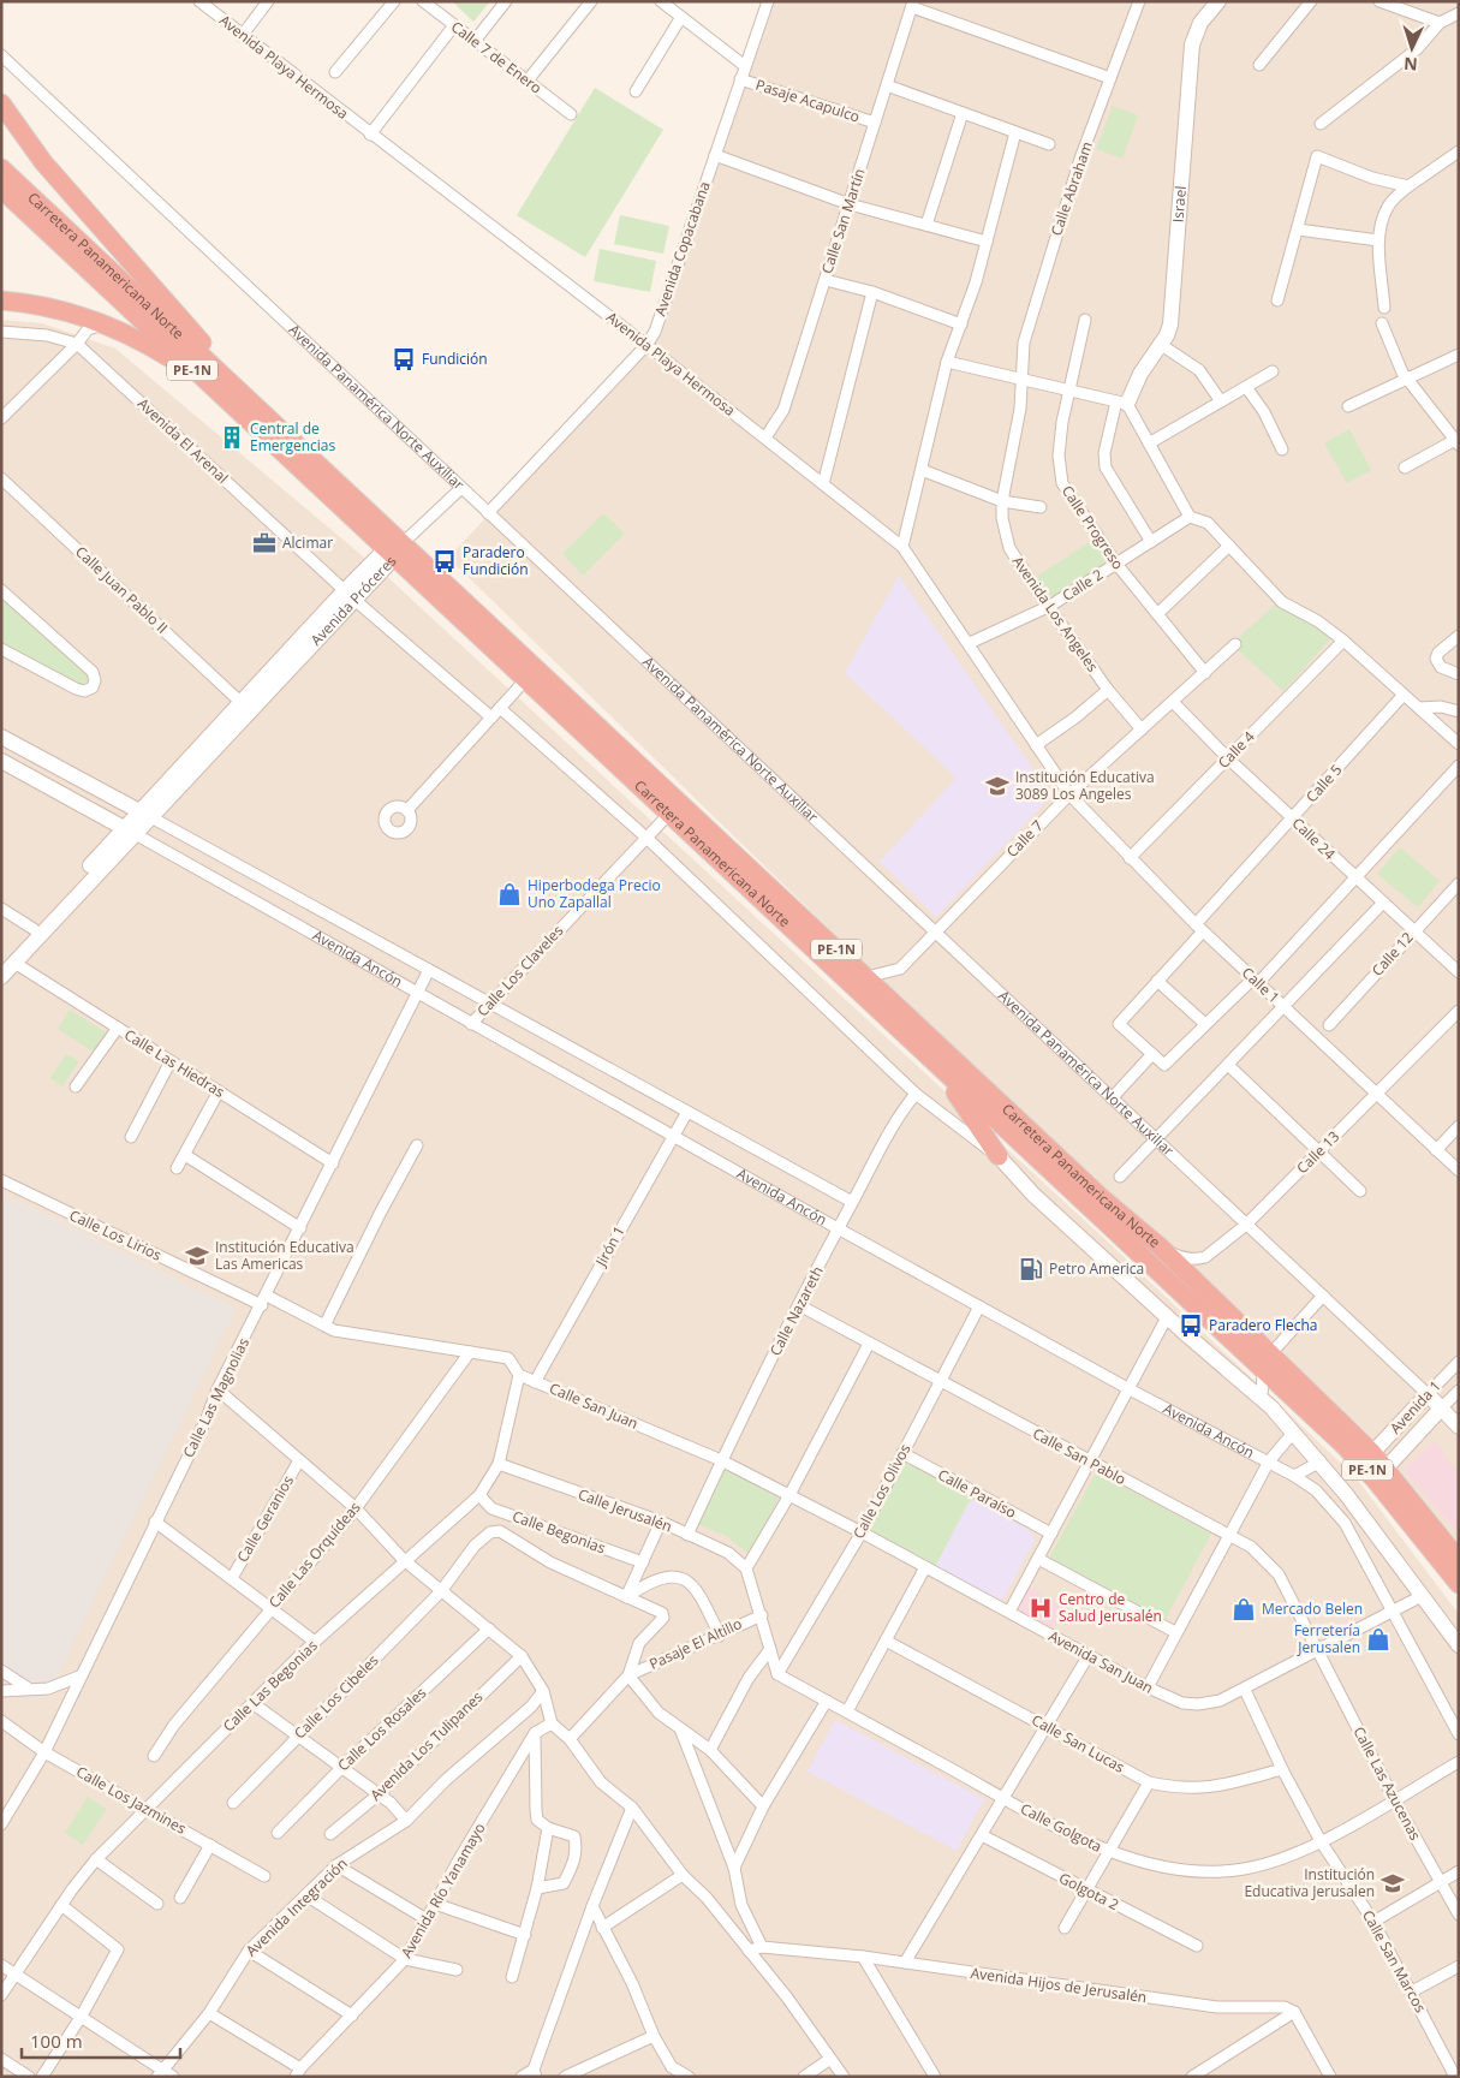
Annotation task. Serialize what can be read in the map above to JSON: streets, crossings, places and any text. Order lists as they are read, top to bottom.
{
  "streets": {
    "highway": ["Carretera Panamericana Norte", "PE-1N"],
    "street": [
      "Calle 7 de Enero",
      "Avenida Playa Hermosa",
      "Pasaje Acapulco",
      "Calle Abraham",
      "Israel",
      "Calle San Martín",
      "Avenida Copacabana",
      "Avenida Panamérica Norte Auxiliar",
      "Avenida El Arenal",
      "Calle Progreso",
      "Calle 2",
      "Calle Juan Pablo II",
      "Avenida Próceres",
      "Avenida Los Angeles",
      "Calle 4",
      "Calle 5",
      "Calle 7",
      "Calle 24",
      "Calle 12",
      "Avenida Ancón",
      "Calle Los Claveles",
      "Calle 1",
      "Calle Las Hiedras",
      "Calle 13",
      "Calle Los Lirios",
      "Jirón 1",
      "Calle Nazareth",
      "Calle Las Magnolias",
      "Calle San Juan",
      "Avenida 1",
      "Calle San Pablo",
      "Calle Los Olivos",
      "Calle Paraíso",
      "Calle Jerusalén",
      "Calle Geranios",
      "Calle Begonias",
      "Calle Las Orquídeas",
      "Pasaje El Altillo",
      "Avenida San Juan",
      "Calle Las Begonias",
      "Calle Los Cibeles",
      "Calle Los Rosales",
      "Calle San Lucas",
      "Avenida Los Tulipanes",
      "Calle Las Azucenas",
      "Calle Los Jazmines",
      "Calle Golgota",
      "Avenida Río Yanamayo",
      "Golgota 2",
      "Avenida Integración",
      "Calle San Marcos",
      "Avenida Hijos de Jerusalén"
    ]
  },
  "crossings": [
    ["Avenida Playa Hermosa", "Calle San Martín"],
    ["Avenida Playa Hermosa", "Avenida Copacabana"],
    ["Avenida Playa Hermosa", "Calle 2"],
    ["Avenida Playa Hermosa", "Calle 7"],
    ["Avenida Playa Hermosa", "Calle 1"],
    ["Pasaje Acapulco", "Calle San Martín"],
    ["Pasaje Acapulco", "Avenida Copacabana"],
    ["Calle Abraham", "Avenida Los Angeles"],
    ["Avenida Copacabana", "Avenida Panamérica Norte Auxiliar"],
    ["Carretera Panamericana Norte", "Avenida Próceres"],
    ["Carretera Panamericana Norte", "Calle 7"],
    ["Carretera Panamericana Norte", "Calle Los Claveles"],
    ["Carretera Panamericana Norte", "Calle 13"],
    ["Carretera Panamericana Norte", "Avenida 1"],
    ["Avenida Panamérica Norte Auxiliar", "Calle 7"],
    ["Avenida Panamérica Norte Auxiliar", "Calle 13"],
    ["Avenida Panamérica Norte Auxiliar", "Avenida 1"],
    ["Avenida El Arenal", "Avenida Próceres"],
    ["Calle Progreso", "Calle 2"],
    ["Calle Progreso", "Calle 7"],
    ["Calle 2", "Avenida Los Angeles"],
    ["Calle Juan Pablo II", "Avenida Próceres"],
    ["Avenida Próceres", "Avenida Ancón"],
    ["Avenida Próceres", "Calle Las Hiedras"],
    ["Avenida Los Angeles", "Calle 7"],
    ["Calle 4", "Calle 24"],
    ["Calle 4", "Calle 1"],
    ["Calle 5", "Calle 24"],
    ["Calle 5", "Calle 1"],
    ["Calle 7", "Calle 24"],
    ["Calle 7", "Calle 1"],
    ["Calle 24", "Calle 12"],
    ["Avenida Ancón", "Calle Los Claveles"],
    ["Avenida Ancón", "Jirón 1"],
    ["Avenida Ancón", "Calle Nazareth"],
    ["Avenida Ancón", "Calle Las Magnolias"],
    ["Avenida Ancón", "Calle Los Olivos"],
    ["Avenida Ancón", "Avenida San Juan"],
    ["Calle 1", "Calle 13"],
    ["Calle Las Hiedras", "Calle Las Magnolias"],
    ["Calle Los Lirios", "Calle Las Magnolias"],
    ["Calle Los Lirios", "Calle San Juan"],
    ["Calle Los Lirios", "Calle Las Orquídeas"],
    ["Jirón 1", "Calle San Juan"],
    ["Calle Nazareth", "Calle San Juan"],
    ["Calle Nazareth", "Calle San Pablo"],
    ["Calle Nazareth", "Calle Jerusalén"],
    ["Calle Nazareth", "Avenida San Juan"],
    ["Calle Las Magnolias", "Calle Los Jazmines"],
    ["Calle San Juan", "Calle Las Orquídeas"],
    ["Calle San Juan", "Avenida San Juan"],
    ["Calle San Juan", "Calle Las Begonias"],
    ["Calle San Pablo", "Calle Los Olivos"],
    ["Calle San Pablo", "Avenida San Juan"],
    ["Calle San Pablo", "Calle Las Azucenas"],
    ["Calle Los Olivos", "Calle Paraíso"],
    ["Calle Los Olivos", "Avenida San Juan"],
    ["Calle Los Olivos", "Calle Golgota"],
    ["Calle Jerusalén", "Calle Las Begonias"],
    ["Calle Begonias", "Calle Las Begonias"],
    ["Avenida San Juan", "Calle Las Azucenas"],
    ["Avenida San Juan", "Calle San Marcos"],
    ["Calle Las Begonias", "Calle Los Jazmines"],
    ["Calle San Lucas", "Calle San Marcos"],
    ["Calle Las Azucenas", "Calle Golgota"],
    ["Calle Golgota", "Calle San Marcos"]
  ],
  "places": {
    "bus stop": ["Fundición", "Paradero Fundición", "Paradero Flecha"],
    "building": ["Central de Emergencias"],
    "office": ["Alcimar"],
    "school or university": ["Institución Educativa 3089 Los Angeles", "Institución Educativa Las Americas", "Institución Educativa Jerusalen"],
    "shop": ["Hiperbodega Precio Uno Zapallal", "Mercado Belen", "Ferretería Jerusalen"],
    "fuel station": ["Petro America"],
    "hospital": ["Centro de Salud Jerusalén"]
  },
  "scale_bar": "100 m",
  "north": "bottom"
}
